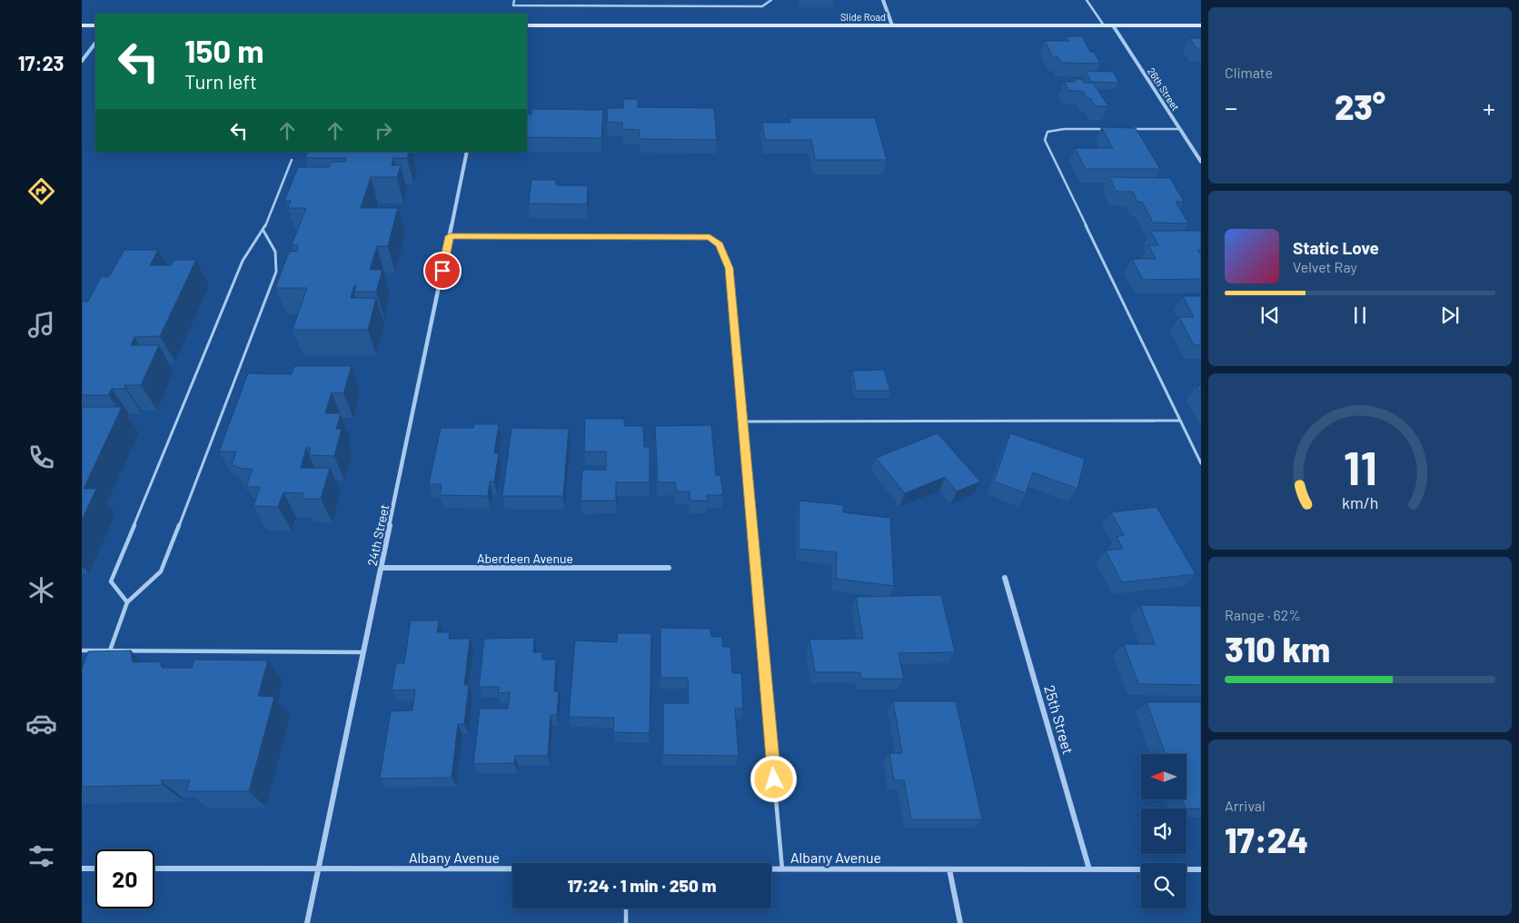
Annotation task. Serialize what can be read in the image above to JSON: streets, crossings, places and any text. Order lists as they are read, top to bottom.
{
  "streets": {
    "main road": ["Slide Road"],
    "street": [
      "26th Street",
      "24th Street",
      "Aberdeen Avenue",
      "25th Street",
      "Albany Avenue"
    ]
  },
  "crossings": [
    ["Slide Road", "26th Street"],
    ["24th Street", "Aberdeen Avenue"],
    ["24th Street", "Albany Avenue"],
    ["25th Street", "Albany Avenue"]
  ],
  "north": "left",
  "page": {
    "tabs": "17:23",
    "tile": [
      "Climate",
      ["Range · 62%", "310 km"],
      ["Arrival", "17:24"]
    ],
    "turn": ["150 m", "Turn left"],
    "heat": ["−", "23°", "+"],
    "song": ["Static Love", "Velvet Ray"],
    "limit": "20",
    "trip": "17:24 · 1 min · 250 m",
    "gauge": ["11", "km/h"]
  }
}
